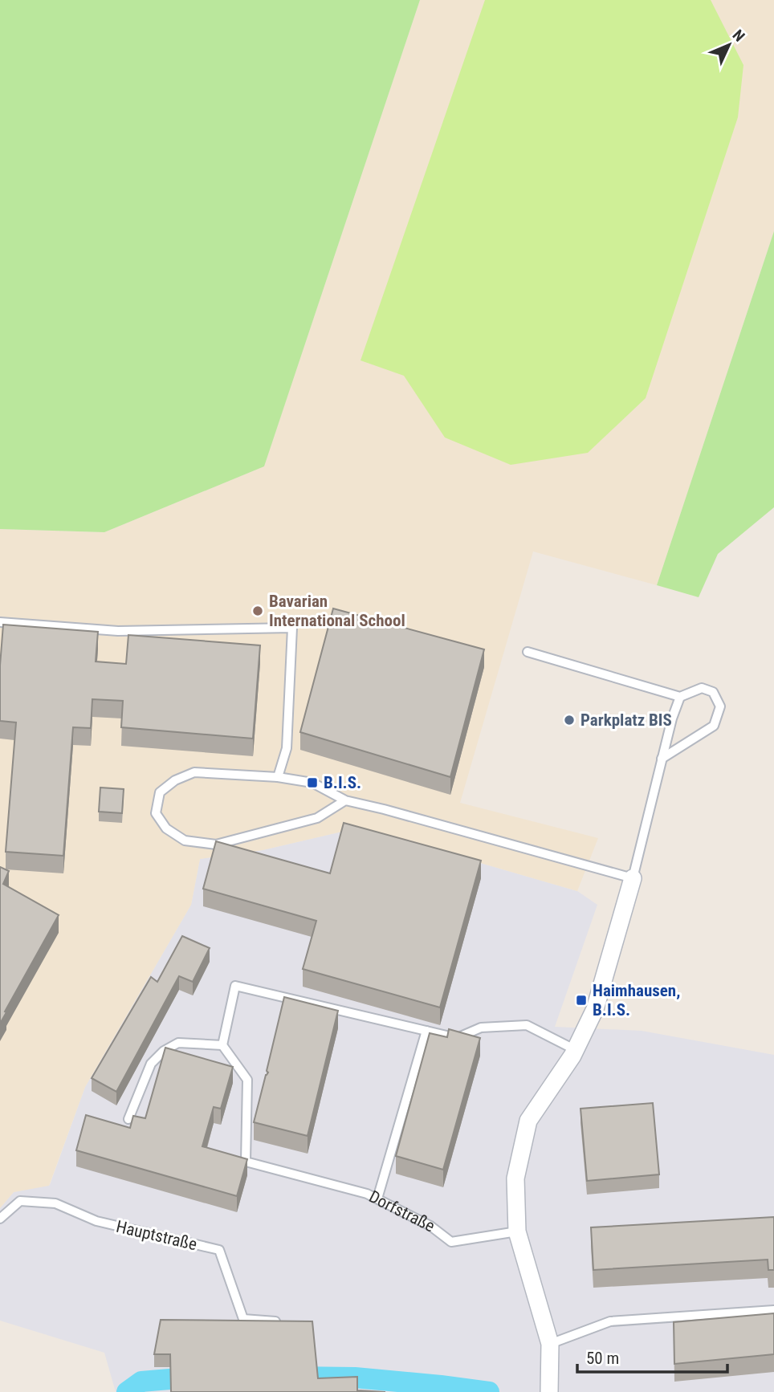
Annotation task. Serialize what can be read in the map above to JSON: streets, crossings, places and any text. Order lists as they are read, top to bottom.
{
  "streets": {
    "lane": ["Dorfstraße", "Hauptstraße"]
  },
  "places": {
    "other": ["Bavarian International School", "Parkplatz BIS"],
    "transit": ["B.I.S.", "Haimhausen, B.I.S."]
  },
  "scale_bar": "50 m",
  "north": "top right"
}
